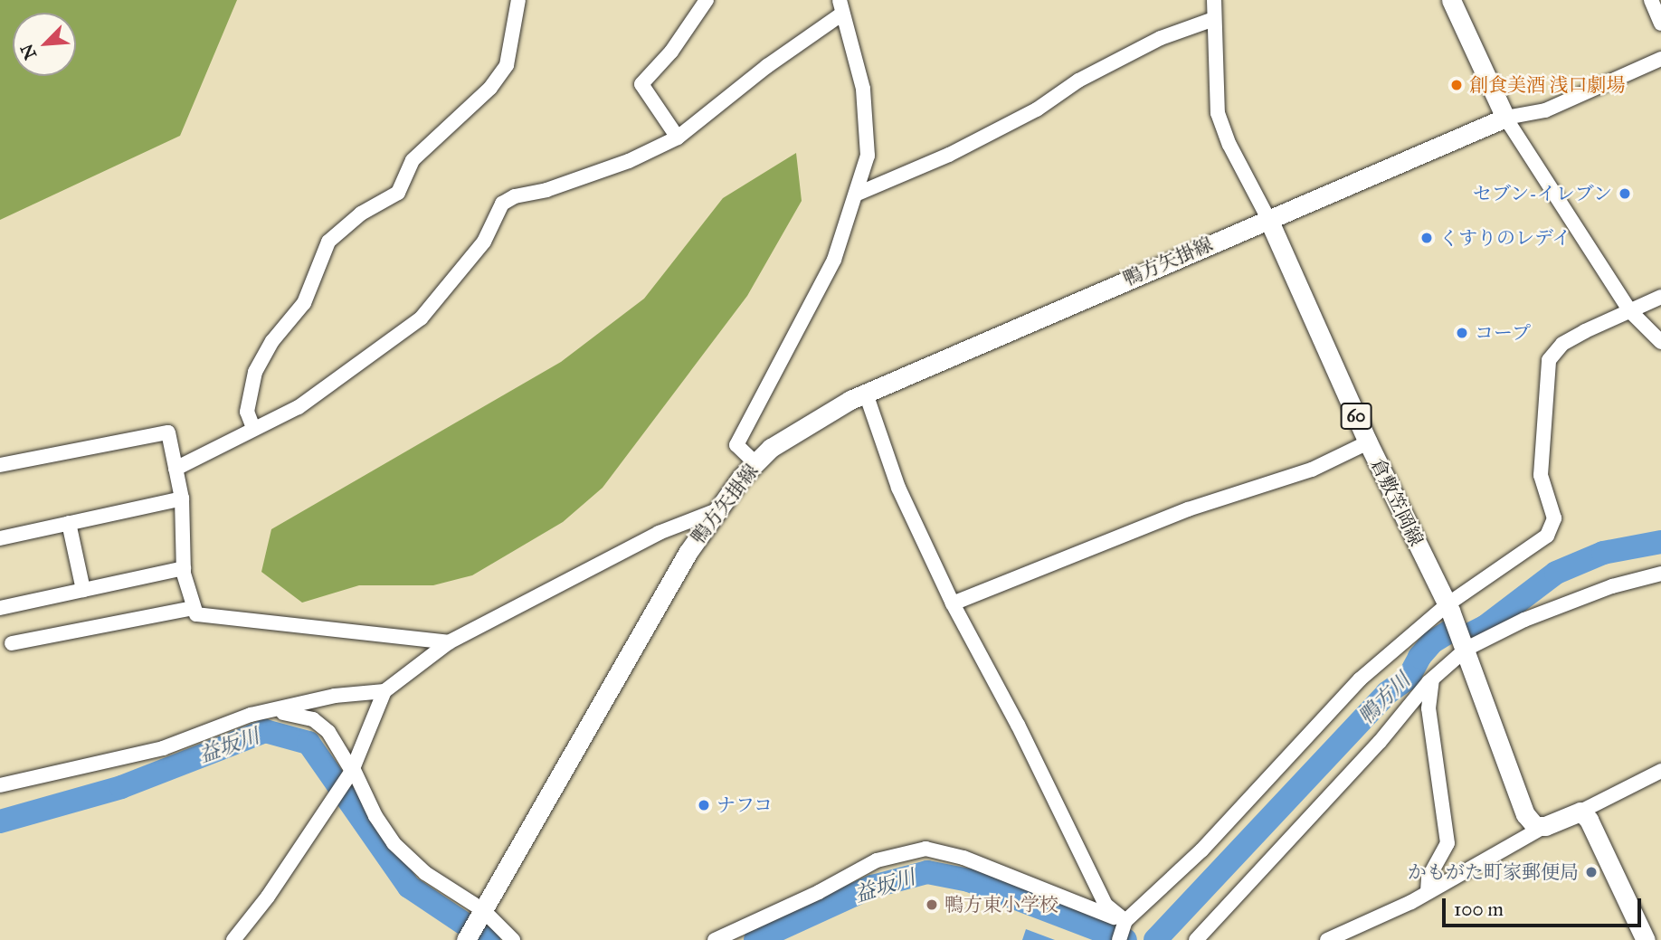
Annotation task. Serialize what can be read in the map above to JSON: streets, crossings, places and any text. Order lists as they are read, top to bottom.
{
  "streets": {
    "main road": ["鴨方矢掛線", "60", "倉敷笠岡線"]
  },
  "crossings": [
    ["鴨方矢掛線", "倉敷笠岡線"]
  ],
  "water": ["鴨方川", "益坂川"],
  "places": [
    "創食美酒 浅口劇場",
    "セブン-イレブン",
    "くすりのレデイ",
    "コープ",
    "ナフコ",
    "かもがた町家郵便局",
    "鴨方東小学校"
  ],
  "scale_bar": "100 m",
  "north": "bottom left"
}
